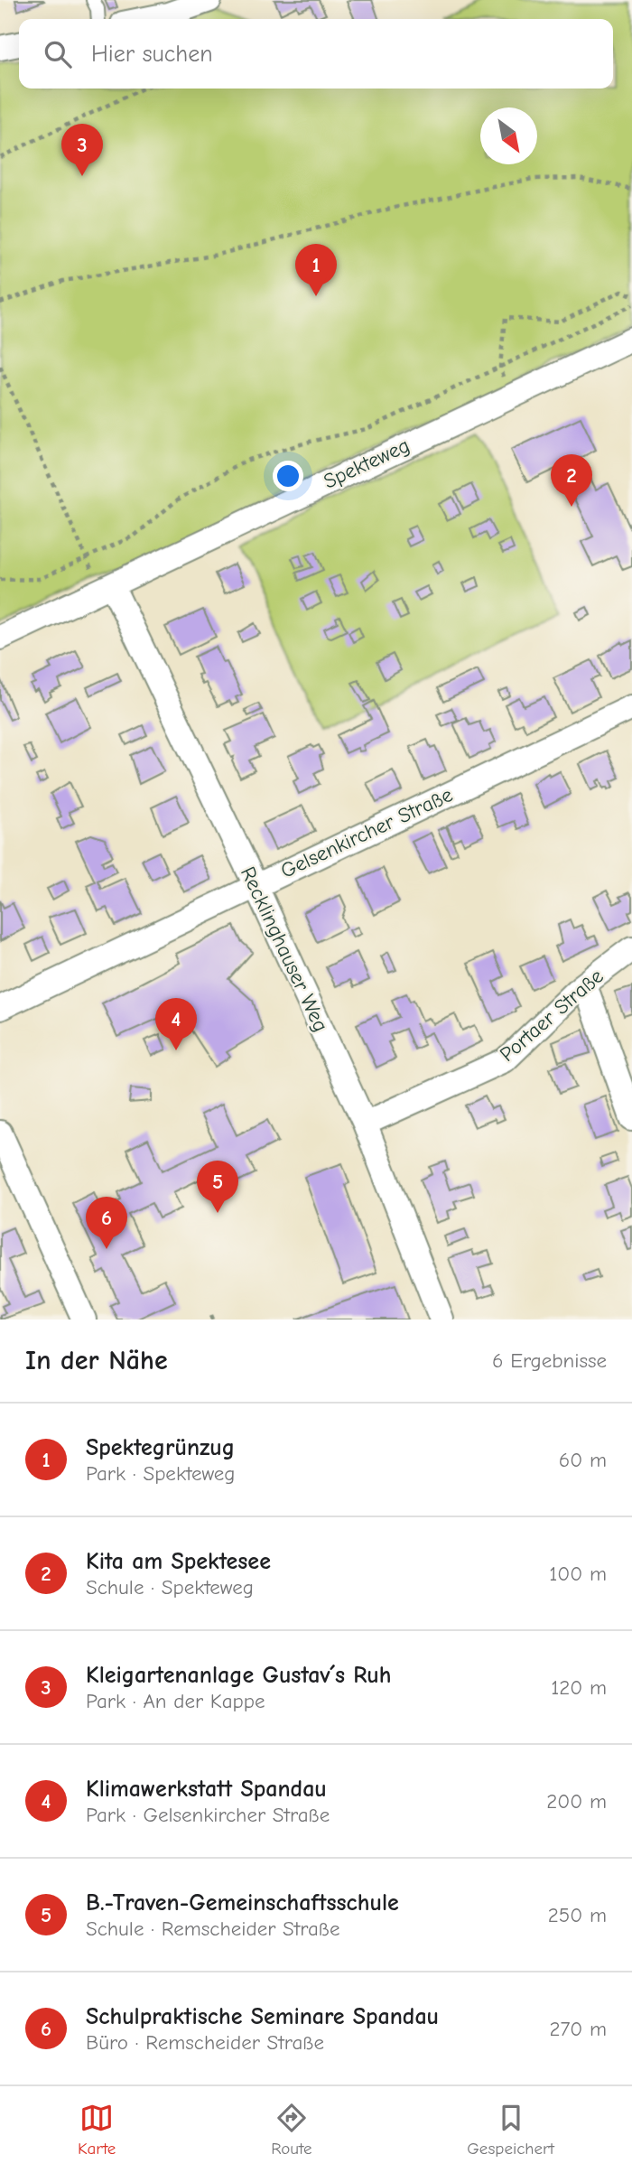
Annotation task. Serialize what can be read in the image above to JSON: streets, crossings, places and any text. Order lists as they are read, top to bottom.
{
  "streets": {
    "street": [
      "Spekteweg",
      "Gelsenkircher Straße",
      "Recklinghauser Weg",
      "Portaer Straße"
    ]
  },
  "crossings": [
    ["Spekteweg", "Recklinghauser Weg"],
    ["Gelsenkircher Straße", "Recklinghauser Weg"],
    ["Recklinghauser Weg", "Portaer Straße"]
  ],
  "north": "bottom right",
  "page": {
    "search": "Hier suchen",
    "pins": [
      "3",
      "1",
      "2",
      "4",
      "5",
      "6"
    ],
    "heading": ["In der Nähe", "6 Ergebnisse"],
    "list": [
      {
        "mark": "1",
        "name": "Spektegrünzug",
        "note": "Park · Spekteweg",
        "value": "60 m"
      },
      {
        "mark": "2",
        "name": "Kita am Spektesee",
        "note": "Schule · Spekteweg",
        "value": "100 m"
      },
      {
        "mark": "3",
        "name": "Kleigartenanlage Gustav´s Ruh",
        "note": "Park · An der Kappe",
        "value": "120 m"
      },
      {
        "mark": "4",
        "name": "Klimawerkstatt Spandau",
        "note": "Park · Gelsenkircher Straße",
        "value": "200 m"
      },
      {
        "mark": "5",
        "name": "B.-Traven-Gemeinschaftsschule",
        "note": "Schule · Remscheider Straße",
        "value": "250 m"
      },
      {
        "mark": "6",
        "name": "Schulpraktische Seminare Spandau",
        "note": "Büro · Remscheider Straße",
        "value": "270 m"
      }
    ],
    "nav": ["Karte", "Route", "Gespeichert"]
  }
}
